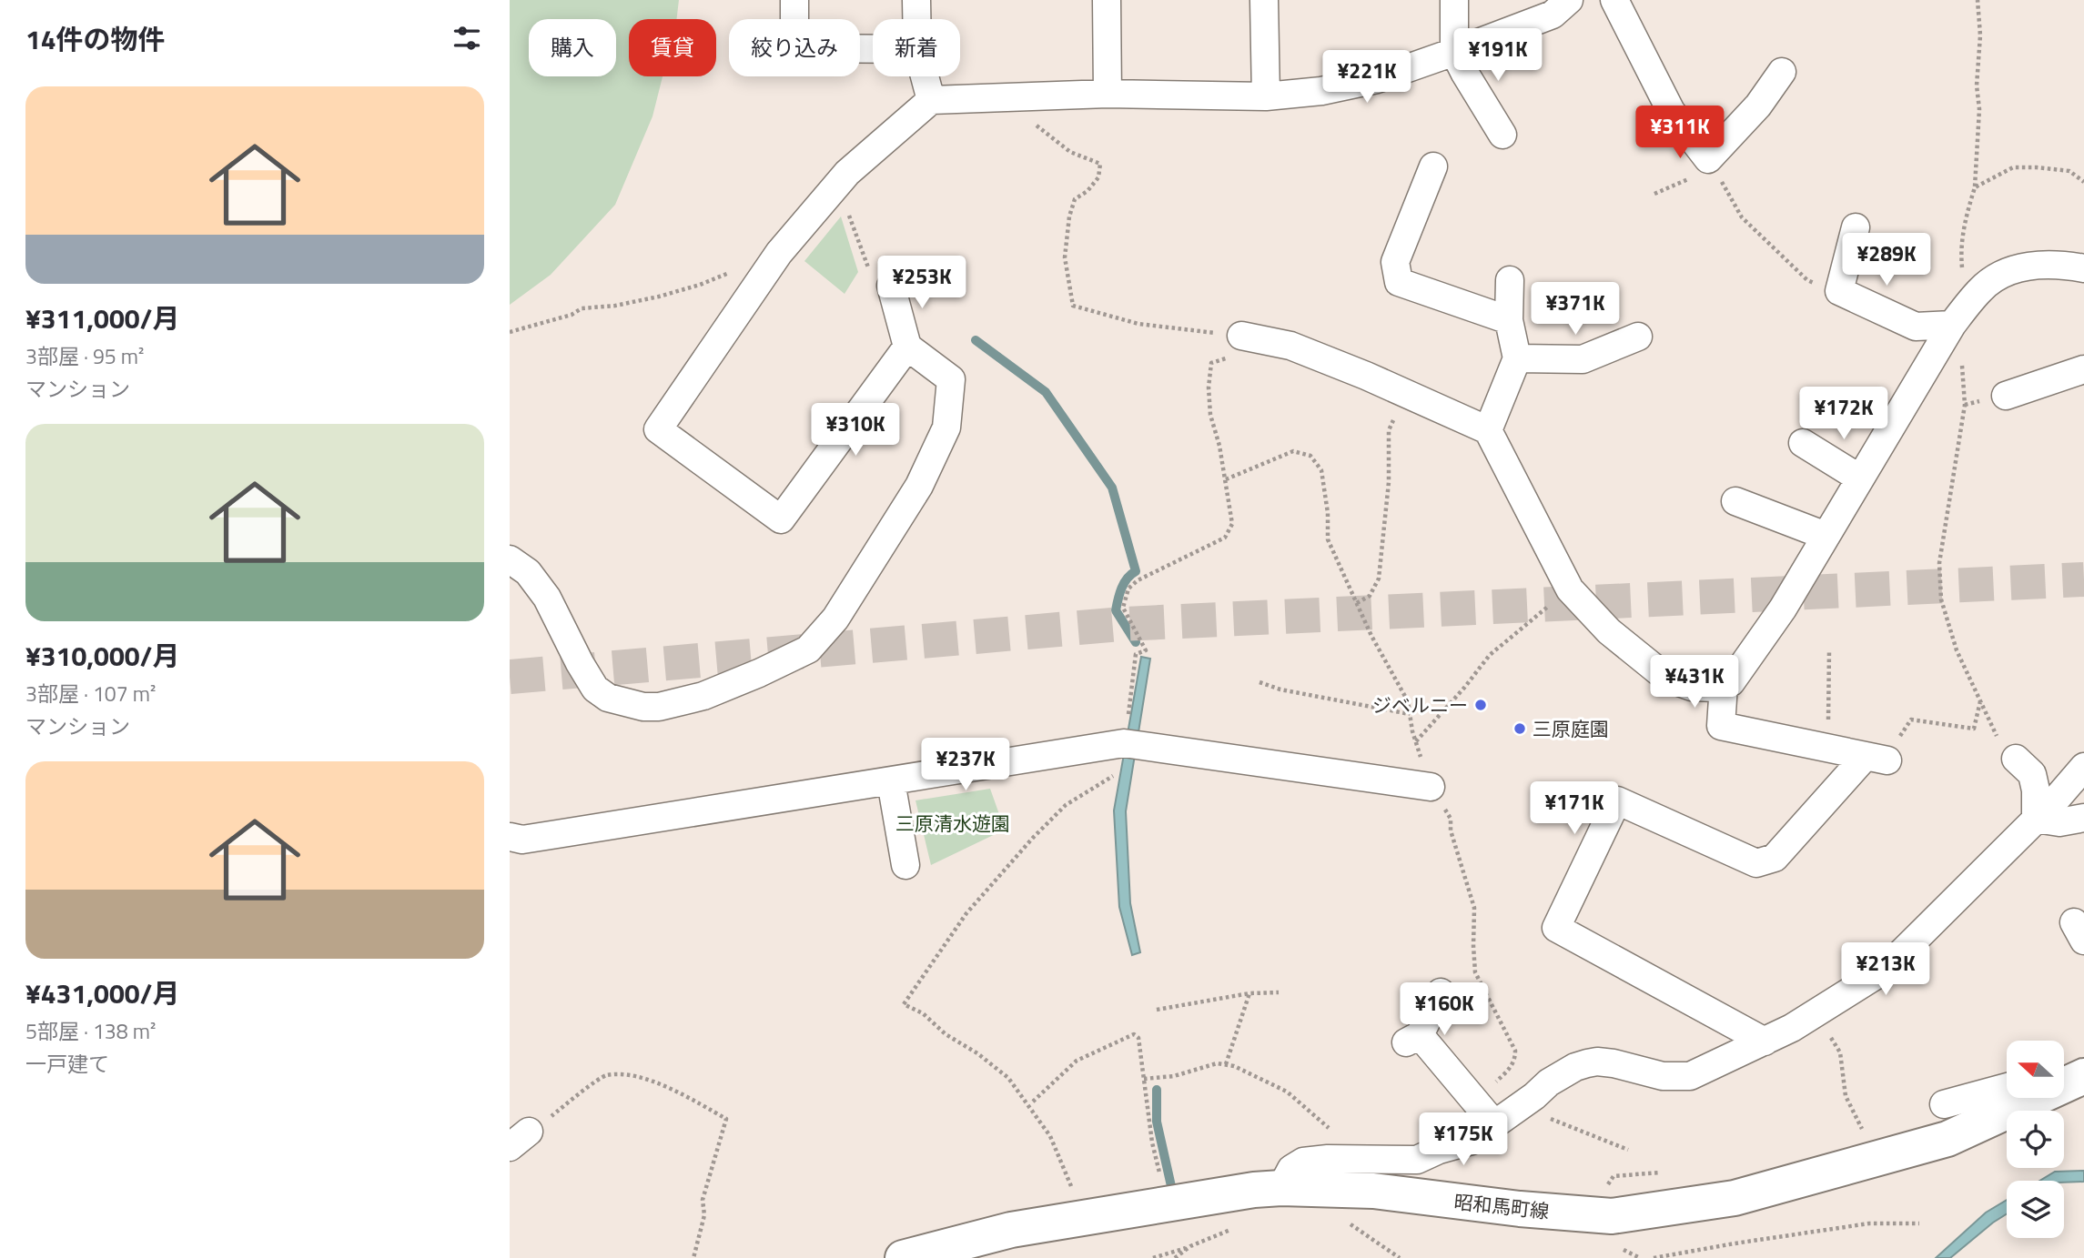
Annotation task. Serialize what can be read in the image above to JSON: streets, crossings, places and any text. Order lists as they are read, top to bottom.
{
  "streets": {
    "main road": ["昭和馬町線"]
  },
  "parks": ["三原清水遊園"],
  "places": ["ジベルニー", "三原庭園"],
  "north": "left",
  "page": {
    "heading": "14件の物件",
    "chip": [
      "購入",
      "賃貸",
      "絞り込み",
      "新着"
    ],
    "price": [
      "¥191K",
      "¥221K",
      "¥311K",
      "¥289K",
      "¥253K",
      "¥371K",
      "¥172K",
      "¥310K",
      "¥431K",
      "¥237K",
      "¥171K",
      "¥213K",
      "¥160K",
      "¥175K"
    ],
    "list": [
      {
        "name": "¥311,000/月",
        "note": "3部屋 · 95 m² · マンション"
      },
      {
        "name": "¥310,000/月",
        "note": "3部屋 · 107 m² · マンション"
      },
      {
        "name": "¥431,000/月",
        "note": "5部屋 · 138 m² · 一戸建て"
      }
    ]
  }
}
